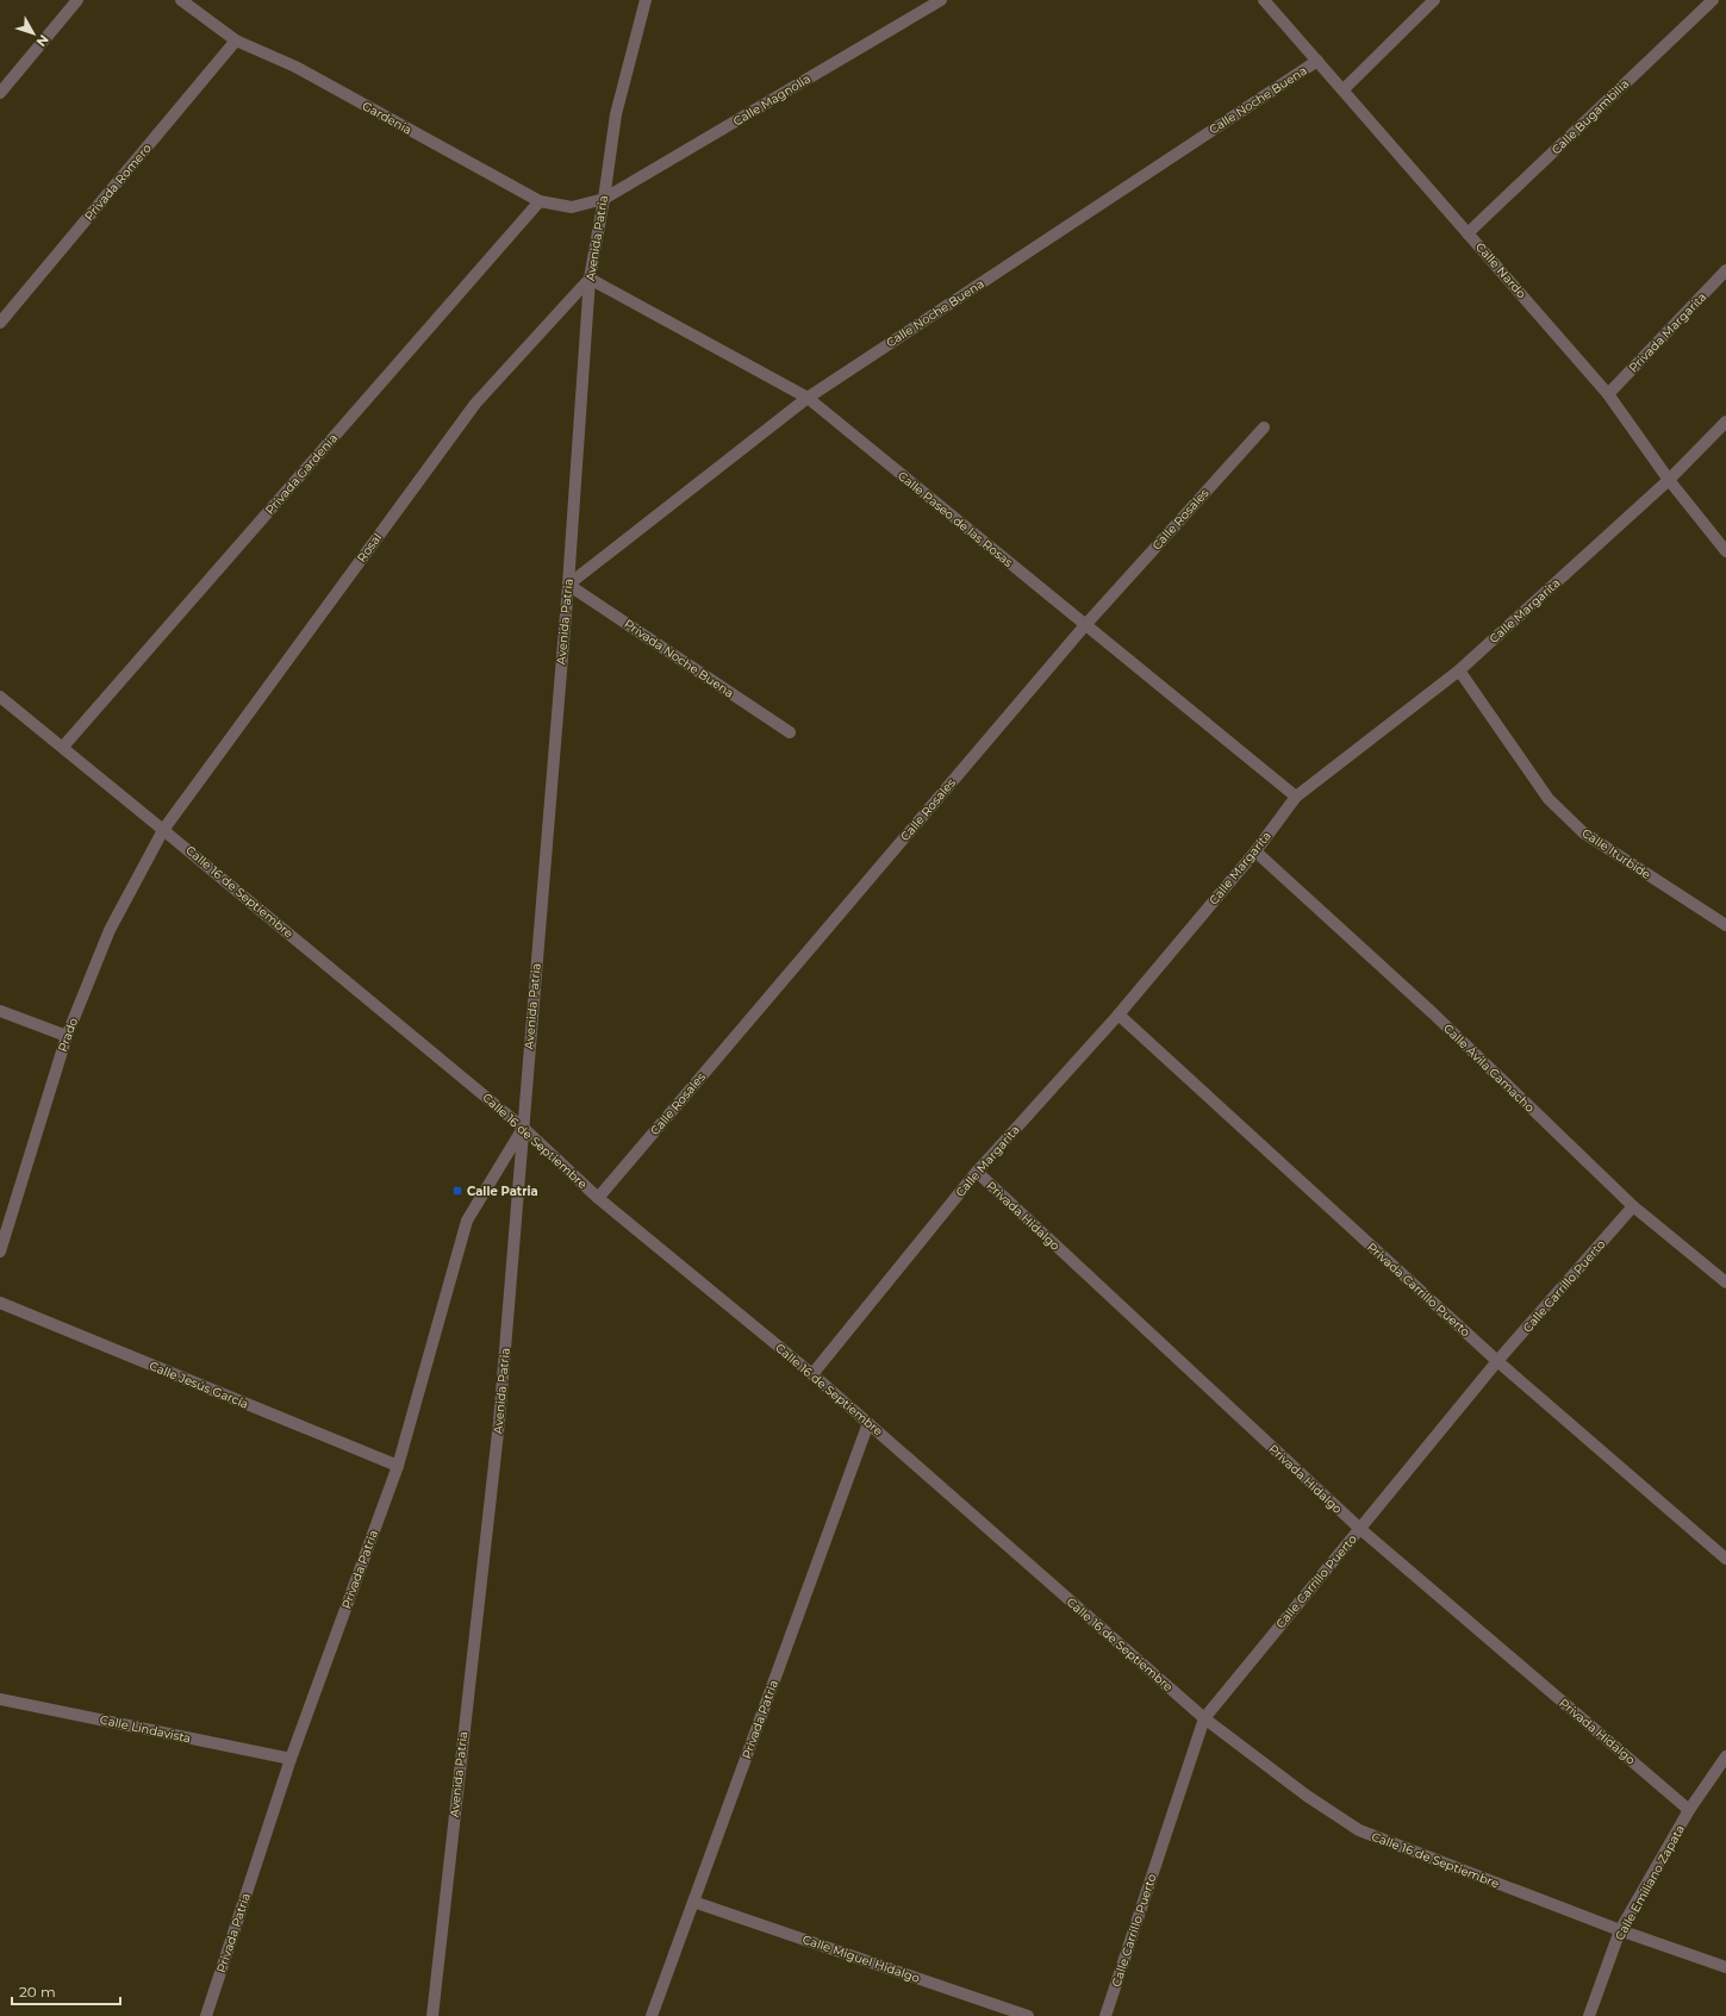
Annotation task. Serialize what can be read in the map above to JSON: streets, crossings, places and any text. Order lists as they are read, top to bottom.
{
  "streets": {
    "street": [
      "Calle Magnolia",
      "Calle Noche Buena",
      "Calle Bugambilia",
      "Gardenia",
      "Privada Romero",
      "Avenida Patria",
      "Calle Nardo",
      "Privada Margarita",
      "Privada Gardenia",
      "Calle Paseo de las Rosas",
      "Calle Rosales",
      "Rosal",
      "Calle Margarita",
      "Privada Noche Buena",
      "Calle Iturbide",
      "Calle 16 de Septiembre",
      "Prado",
      "Calle Ávila Camacho",
      "Privada Hidalgo",
      "Calle Carrillo Puerto",
      "Privada Carrillo Puerto",
      "Calle Jesús García",
      "Privada Patria",
      "Calle Lindavista",
      "Calle Emiliano Zapata",
      "Calle Miguel Hidalgo"
    ]
  },
  "crossings": [
    ["Calle Magnolia", "Gardenia"],
    ["Calle Magnolia", "Avenida Patria"],
    ["Calle Noche Buena", "Avenida Patria"],
    ["Calle Noche Buena", "Calle Nardo"],
    ["Calle Noche Buena", "Calle Paseo de las Rosas"],
    ["Calle Noche Buena", "Privada Noche Buena"],
    ["Calle Bugambilia", "Calle Nardo"],
    ["Gardenia", "Privada Romero"],
    ["Gardenia", "Avenida Patria"],
    ["Gardenia", "Privada Gardenia"],
    ["Avenida Patria", "Calle Paseo de las Rosas"],
    ["Avenida Patria", "Rosal"],
    ["Avenida Patria", "Privada Noche Buena"],
    ["Avenida Patria", "Calle 16 de Septiembre"],
    ["Avenida Patria", "Privada Patria"],
    ["Calle Nardo", "Privada Margarita"],
    ["Calle Nardo", "Calle Margarita"],
    ["Privada Gardenia", "Calle 16 de Septiembre"],
    ["Calle Paseo de las Rosas", "Calle Rosales"],
    ["Calle Paseo de las Rosas", "Rosal"],
    ["Calle Paseo de las Rosas", "Calle Margarita"],
    ["Calle Rosales", "Calle 16 de Septiembre"],
    ["Rosal", "Calle 16 de Septiembre"],
    ["Rosal", "Prado"],
    ["Calle Margarita", "Calle Iturbide"],
    ["Calle Margarita", "Calle 16 de Septiembre"],
    ["Calle Margarita", "Calle Ávila Camacho"],
    ["Calle Margarita", "Privada Hidalgo"],
    ["Calle Margarita", "Privada Carrillo Puerto"],
    ["Calle 16 de Septiembre", "Prado"],
    ["Calle 16 de Septiembre", "Calle Carrillo Puerto"],
    ["Calle 16 de Septiembre", "Privada Patria"],
    ["Calle 16 de Septiembre", "Calle Emiliano Zapata"],
    ["Calle Ávila Camacho", "Calle Carrillo Puerto"],
    ["Privada Hidalgo", "Calle Carrillo Puerto"],
    ["Privada Hidalgo", "Calle Emiliano Zapata"],
    ["Calle Carrillo Puerto", "Privada Carrillo Puerto"],
    ["Calle Jesús García", "Privada Patria"],
    ["Privada Patria", "Calle Lindavista"],
    ["Privada Patria", "Calle Miguel Hidalgo"]
  ],
  "places": {
    "transit": ["Calle Patria"]
  },
  "scale_bar": "20 m",
  "north": "bottom right"
}
